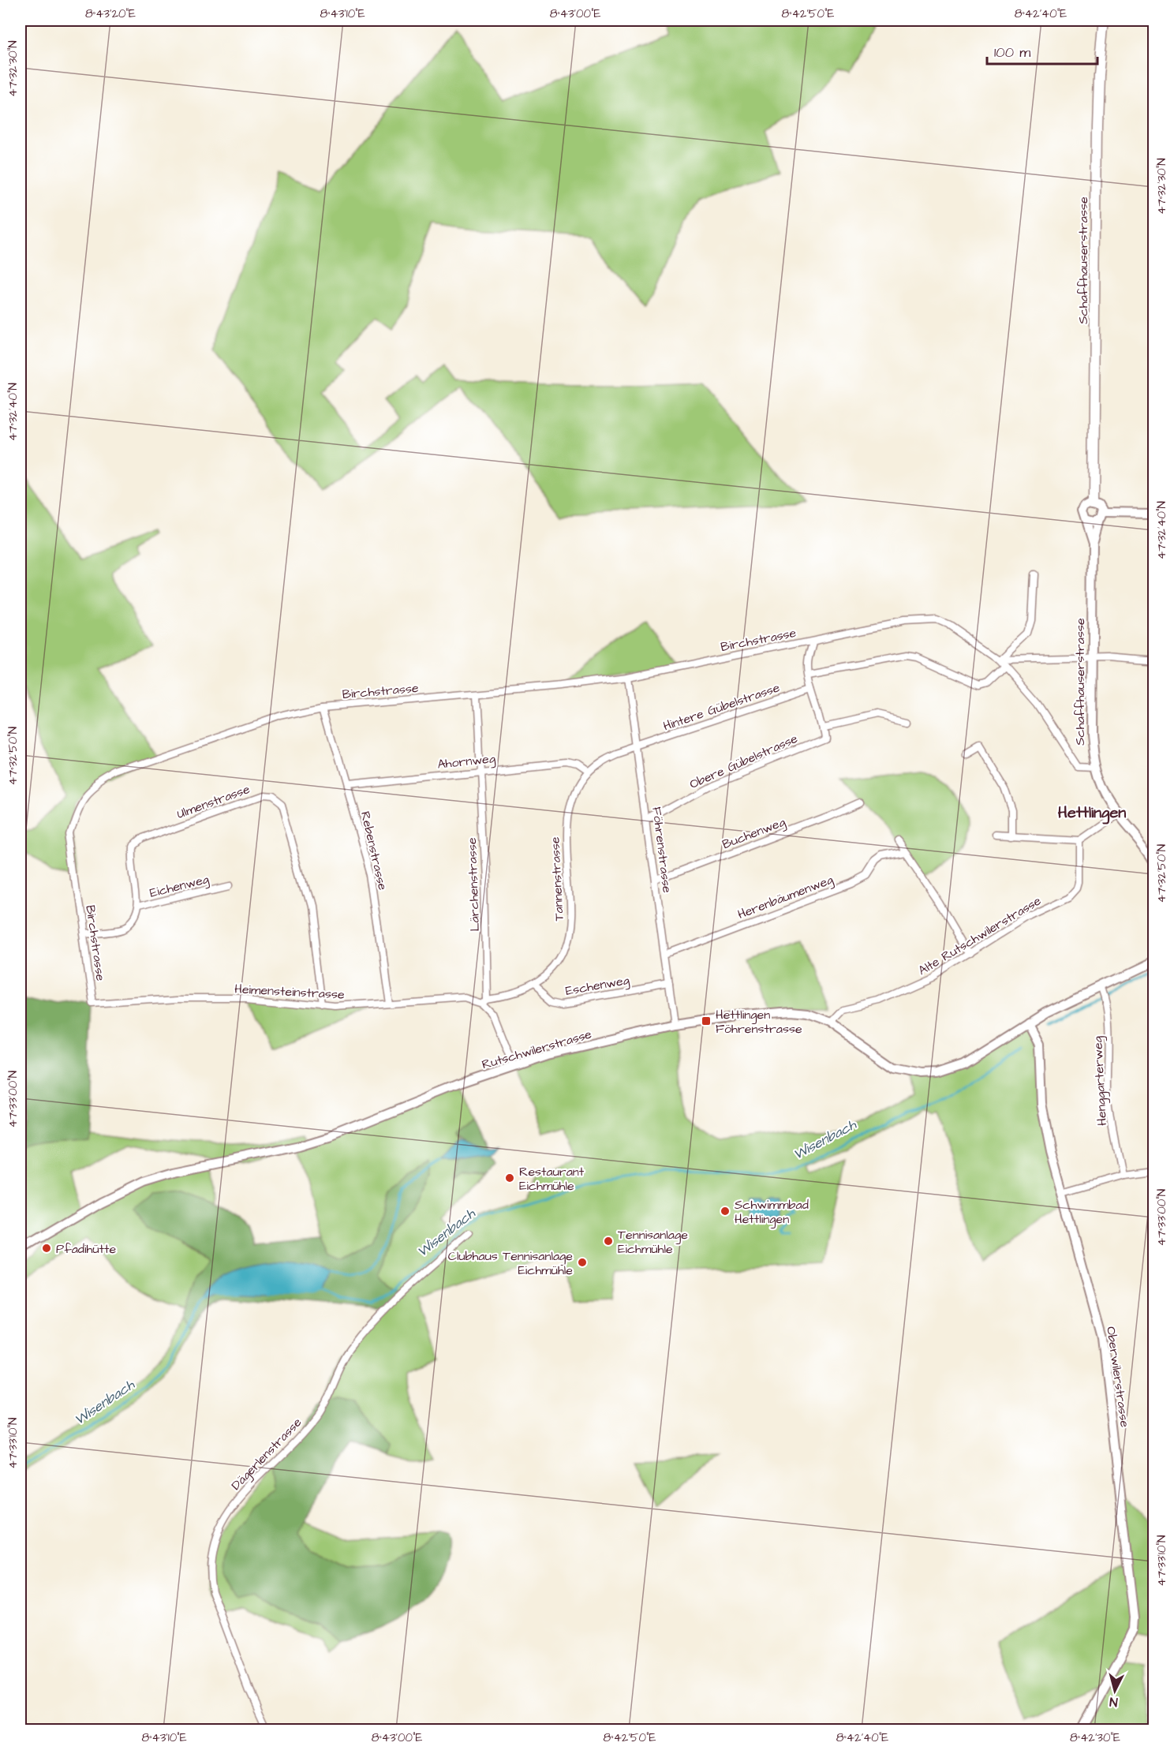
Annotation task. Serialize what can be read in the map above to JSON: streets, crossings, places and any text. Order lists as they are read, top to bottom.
{
  "streets": {
    "main road": ["Schaffhauserstrasse"],
    "street": [
      "Birchstrasse",
      "Hintere Gübelstrasse",
      "Ahornweg",
      "Obere Gübelstrasse",
      "Ulmenstrasse",
      "Buchenweg",
      "Föhrenstrasse",
      "Rebenstrasse",
      "Tannenstrasse",
      "Lärchenstrasse",
      "Eichenweg",
      "Herenbäumenweg",
      "Alte Rutschwilerstrasse",
      "Eschenweg",
      "Heimensteinstrasse",
      "Rutschwilerstrasse",
      "Henggarterweg",
      "Oberwilerstrasse",
      "Dägerlenstrasse"
    ]
  },
  "crossings": [
    ["Birchstrasse", "Föhrenstrasse"],
    ["Birchstrasse", "Rebenstrasse"],
    ["Birchstrasse", "Lärchenstrasse"],
    ["Birchstrasse", "Heimensteinstrasse"],
    ["Hintere Gübelstrasse", "Föhrenstrasse"],
    ["Hintere Gübelstrasse", "Tannenstrasse"],
    ["Ahornweg", "Rebenstrasse"],
    ["Ahornweg", "Tannenstrasse"],
    ["Ahornweg", "Lärchenstrasse"],
    ["Obere Gübelstrasse", "Föhrenstrasse"],
    ["Ulmenstrasse", "Eichenweg"],
    ["Ulmenstrasse", "Heimensteinstrasse"],
    ["Buchenweg", "Föhrenstrasse"],
    ["Föhrenstrasse", "Tannenstrasse"],
    ["Föhrenstrasse", "Herenbäumenweg"],
    ["Föhrenstrasse", "Eschenweg"],
    ["Föhrenstrasse", "Rutschwilerstrasse"],
    ["Rebenstrasse", "Heimensteinstrasse"],
    ["Tannenstrasse", "Lärchenstrasse"],
    ["Tannenstrasse", "Eschenweg"],
    ["Tannenstrasse", "Heimensteinstrasse"],
    ["Lärchenstrasse", "Heimensteinstrasse"],
    ["Alte Rutschwilerstrasse", "Rutschwilerstrasse"],
    ["Rutschwilerstrasse", "Oberwilerstrasse"]
  ],
  "districts": ["Hettlingen"],
  "water": ["Wisenbach"],
  "places": {
    "transit": ["Hettlingen Föhrenstrasse"],
    "other": [
      "Restaurant Eichmühle",
      "Schwimmbad Hettlingen",
      "Tennisanlage Eichmühle",
      "Pfadihütte",
      "Clubhaus Tennisanlage Eichmühle"
    ]
  },
  "scale_bar": "100 m",
  "north": "bottom",
  "coordinates": [
    "8°43'20\"E",
    "8°43'10\"E",
    "8°43'00\"E",
    "8°42'50\"E",
    "8°42'40\"E",
    "47°32'30\"N",
    "47°32'40\"N",
    "47°32'50\"N",
    "47°33'00\"N",
    "47°33'10\"N",
    "8°42'30\"E"
  ]
}
